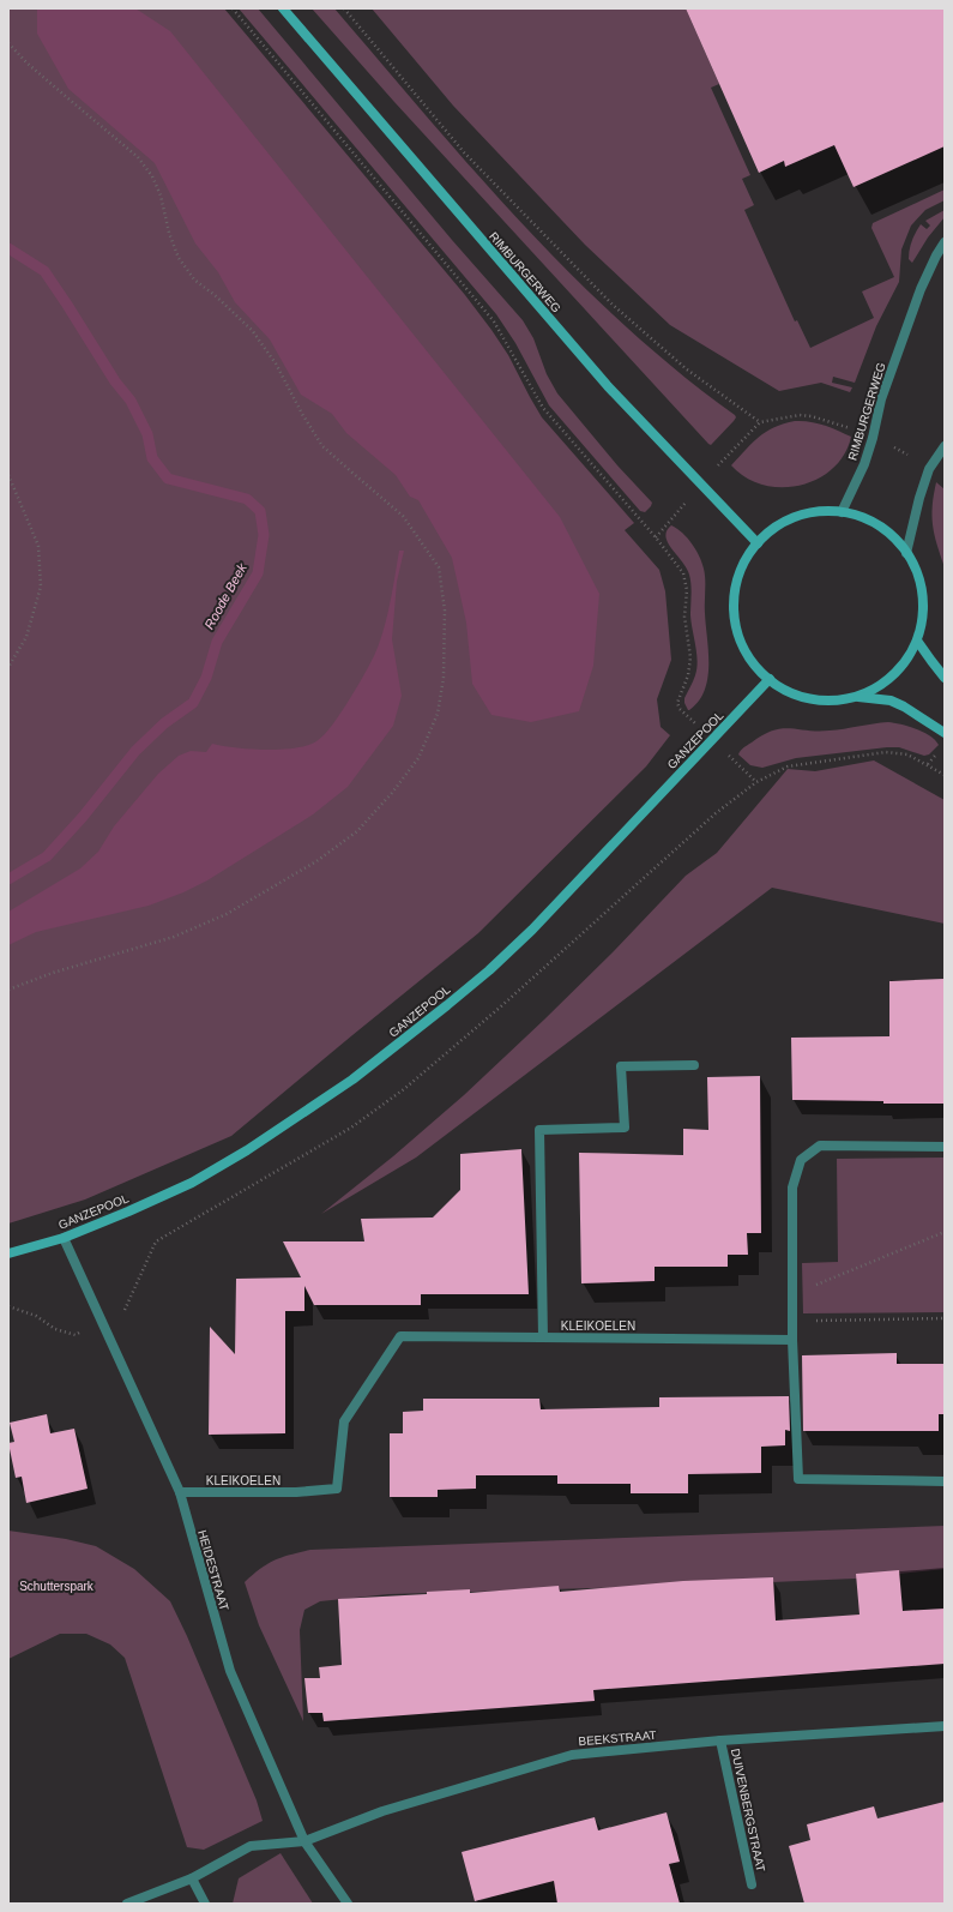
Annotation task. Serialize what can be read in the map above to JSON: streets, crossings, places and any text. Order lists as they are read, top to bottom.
{
  "streets": {
    "main road": ["RIMBURGERWEG", "GANZEPOOL"],
    "street": [
      "KLEIKOELEN",
      "HEIDESTRAAT",
      "BEEKSTRAAT",
      "DUIVENBERGSTRAAT"
    ]
  },
  "crossings": [
    ["GANZEPOOL", "HEIDESTRAAT"],
    ["KLEIKOELEN", "HEIDESTRAAT"],
    ["HEIDESTRAAT", "BEEKSTRAAT"],
    ["BEEKSTRAAT", "DUIVENBERGSTRAAT"]
  ],
  "water": ["Roode Beek"],
  "parks": ["Schutterspark"]
}
